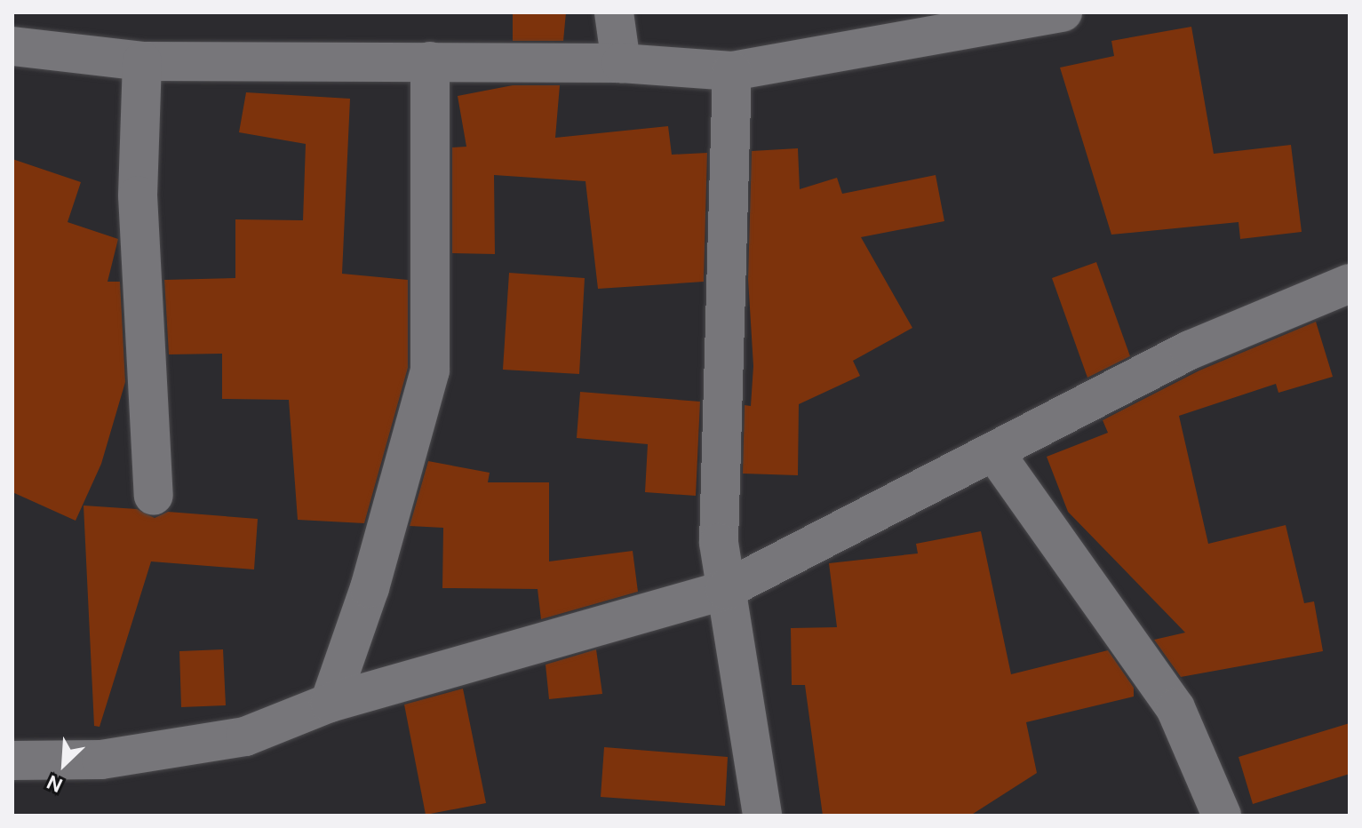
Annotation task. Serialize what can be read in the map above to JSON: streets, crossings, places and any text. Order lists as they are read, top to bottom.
{
  "north": "bottom left"
}
